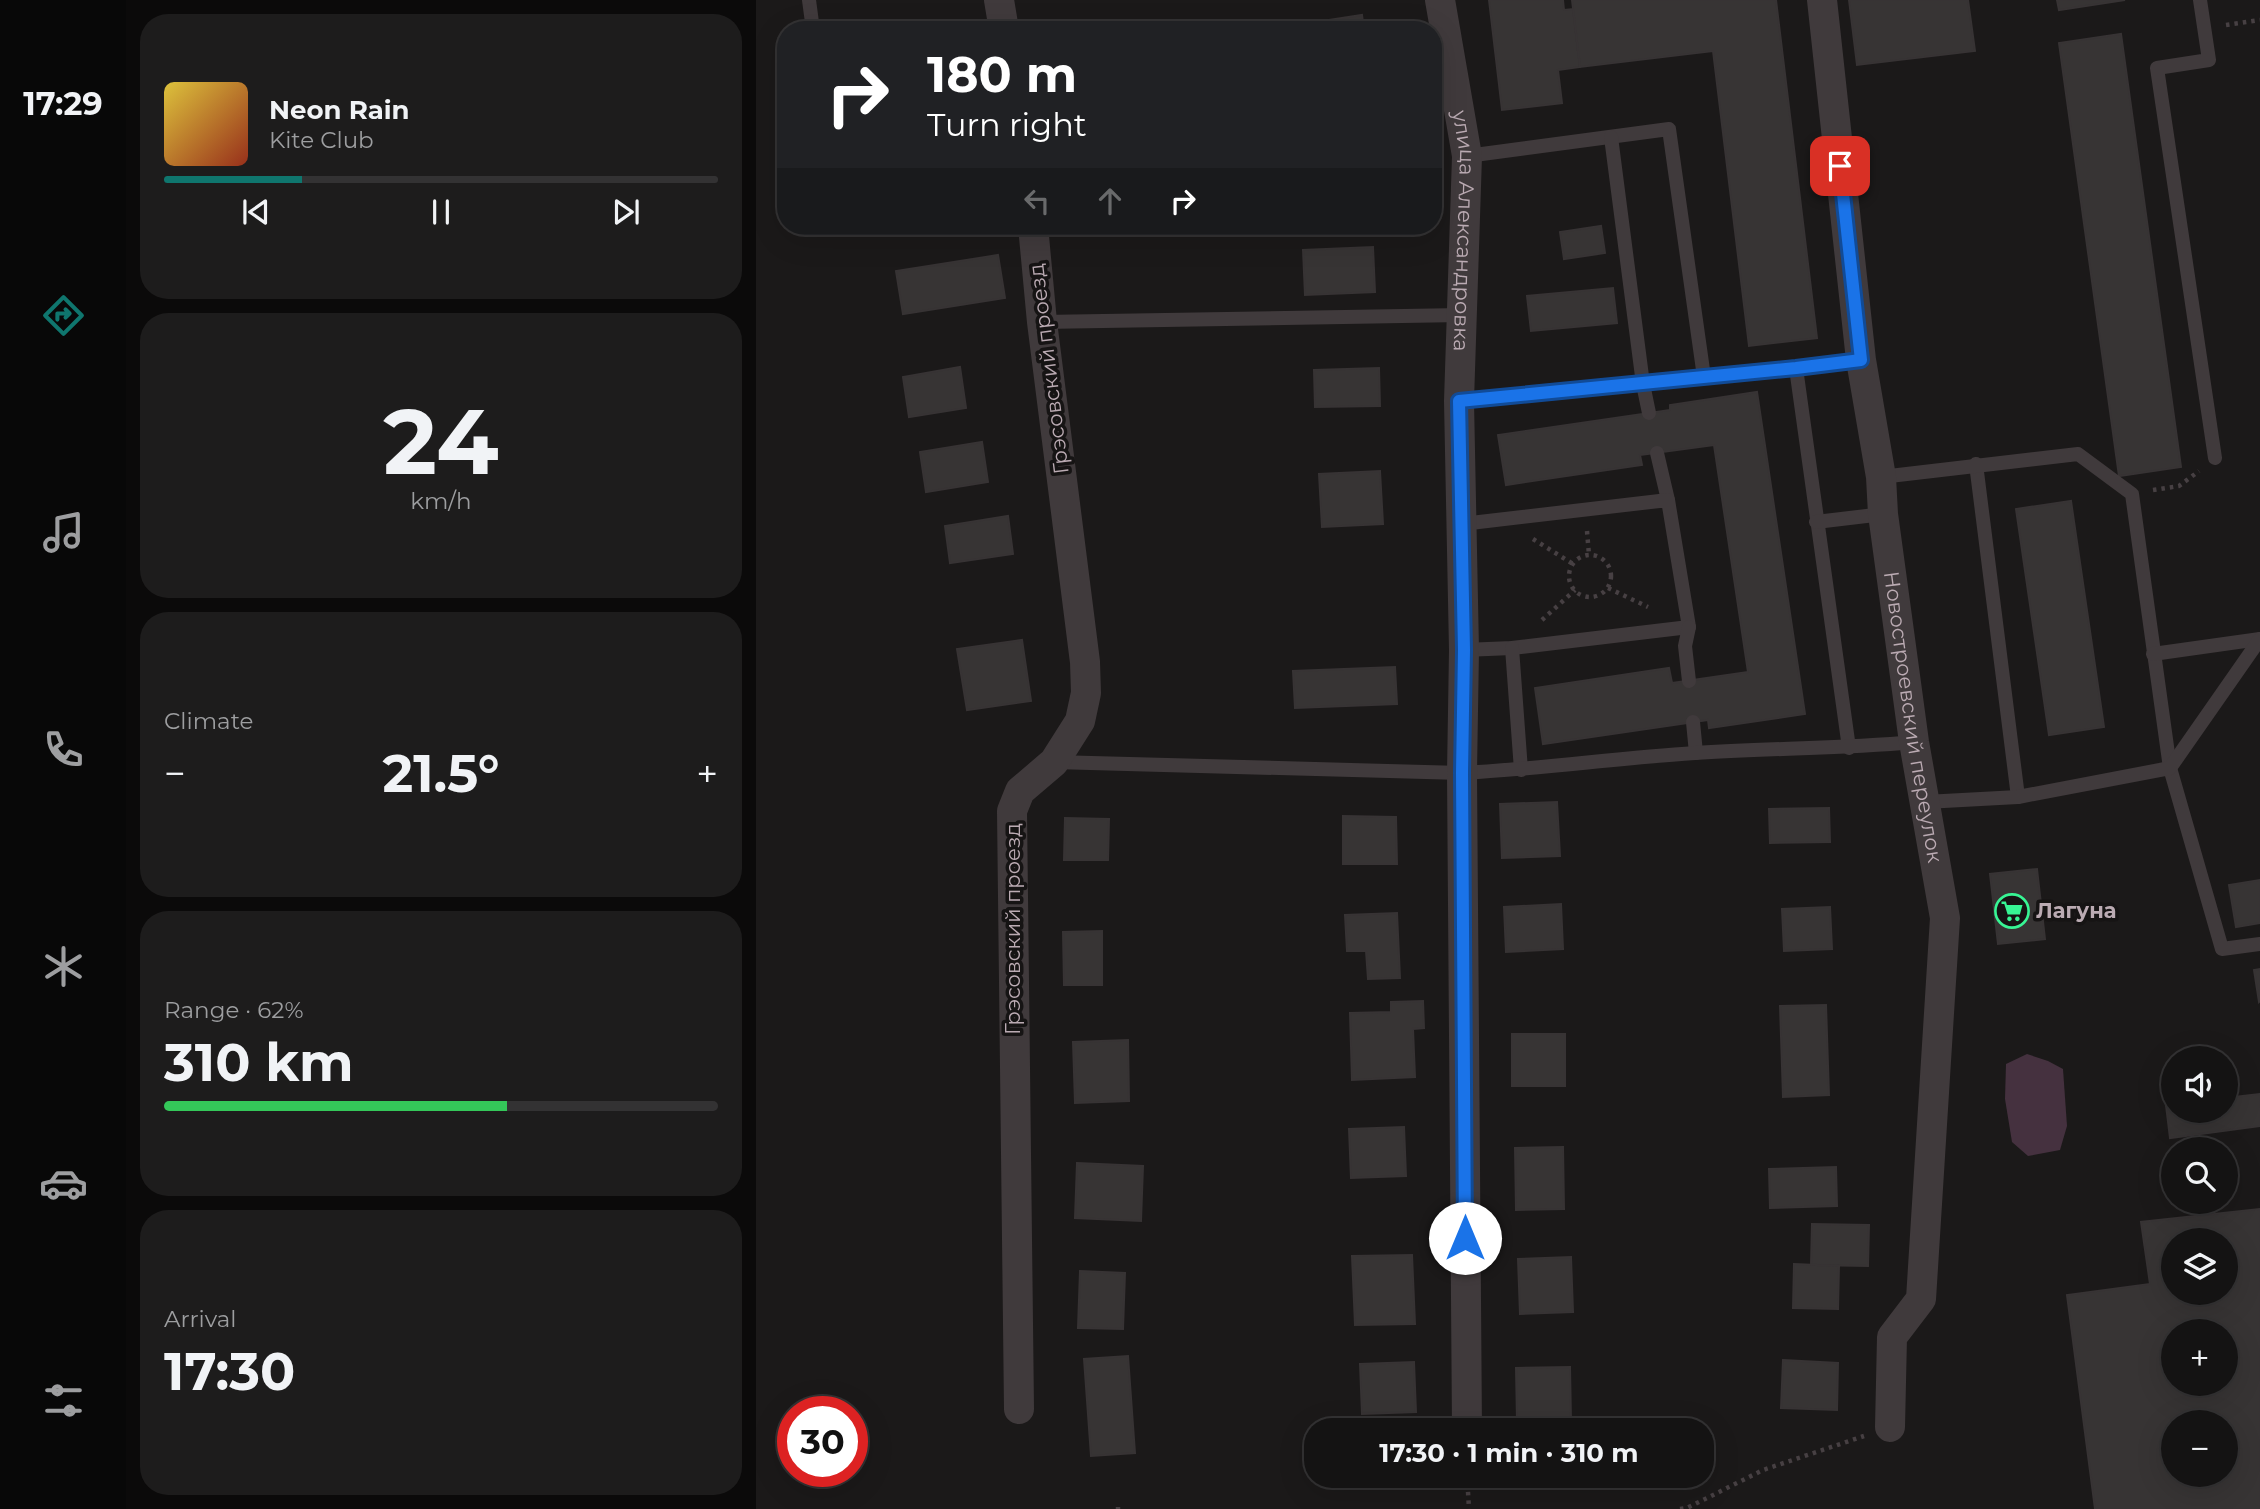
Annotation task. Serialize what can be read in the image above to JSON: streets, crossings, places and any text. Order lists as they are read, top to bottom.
{
  "streets": {
    "street": ["улица Александровка", "Грэсовский проезд", "Новостроевский переулок"]
  },
  "places": {
    "supermarket": ["Лагуна"]
  },
  "page": {
    "tabs": "17:29",
    "turn": ["180 m", "Turn right"],
    "song": ["Neon Rain", "Kite Club"],
    "tile": [
      ["24", "km/h"],
      "Climate",
      ["Range · 62%", "310 km"],
      ["Arrival", "17:30"]
    ],
    "heat": ["−", "21.5°", "+"],
    "map_buttons": ["+", "−"],
    "limit": "30",
    "trip": "17:30 · 1 min · 310 m"
  }
}
